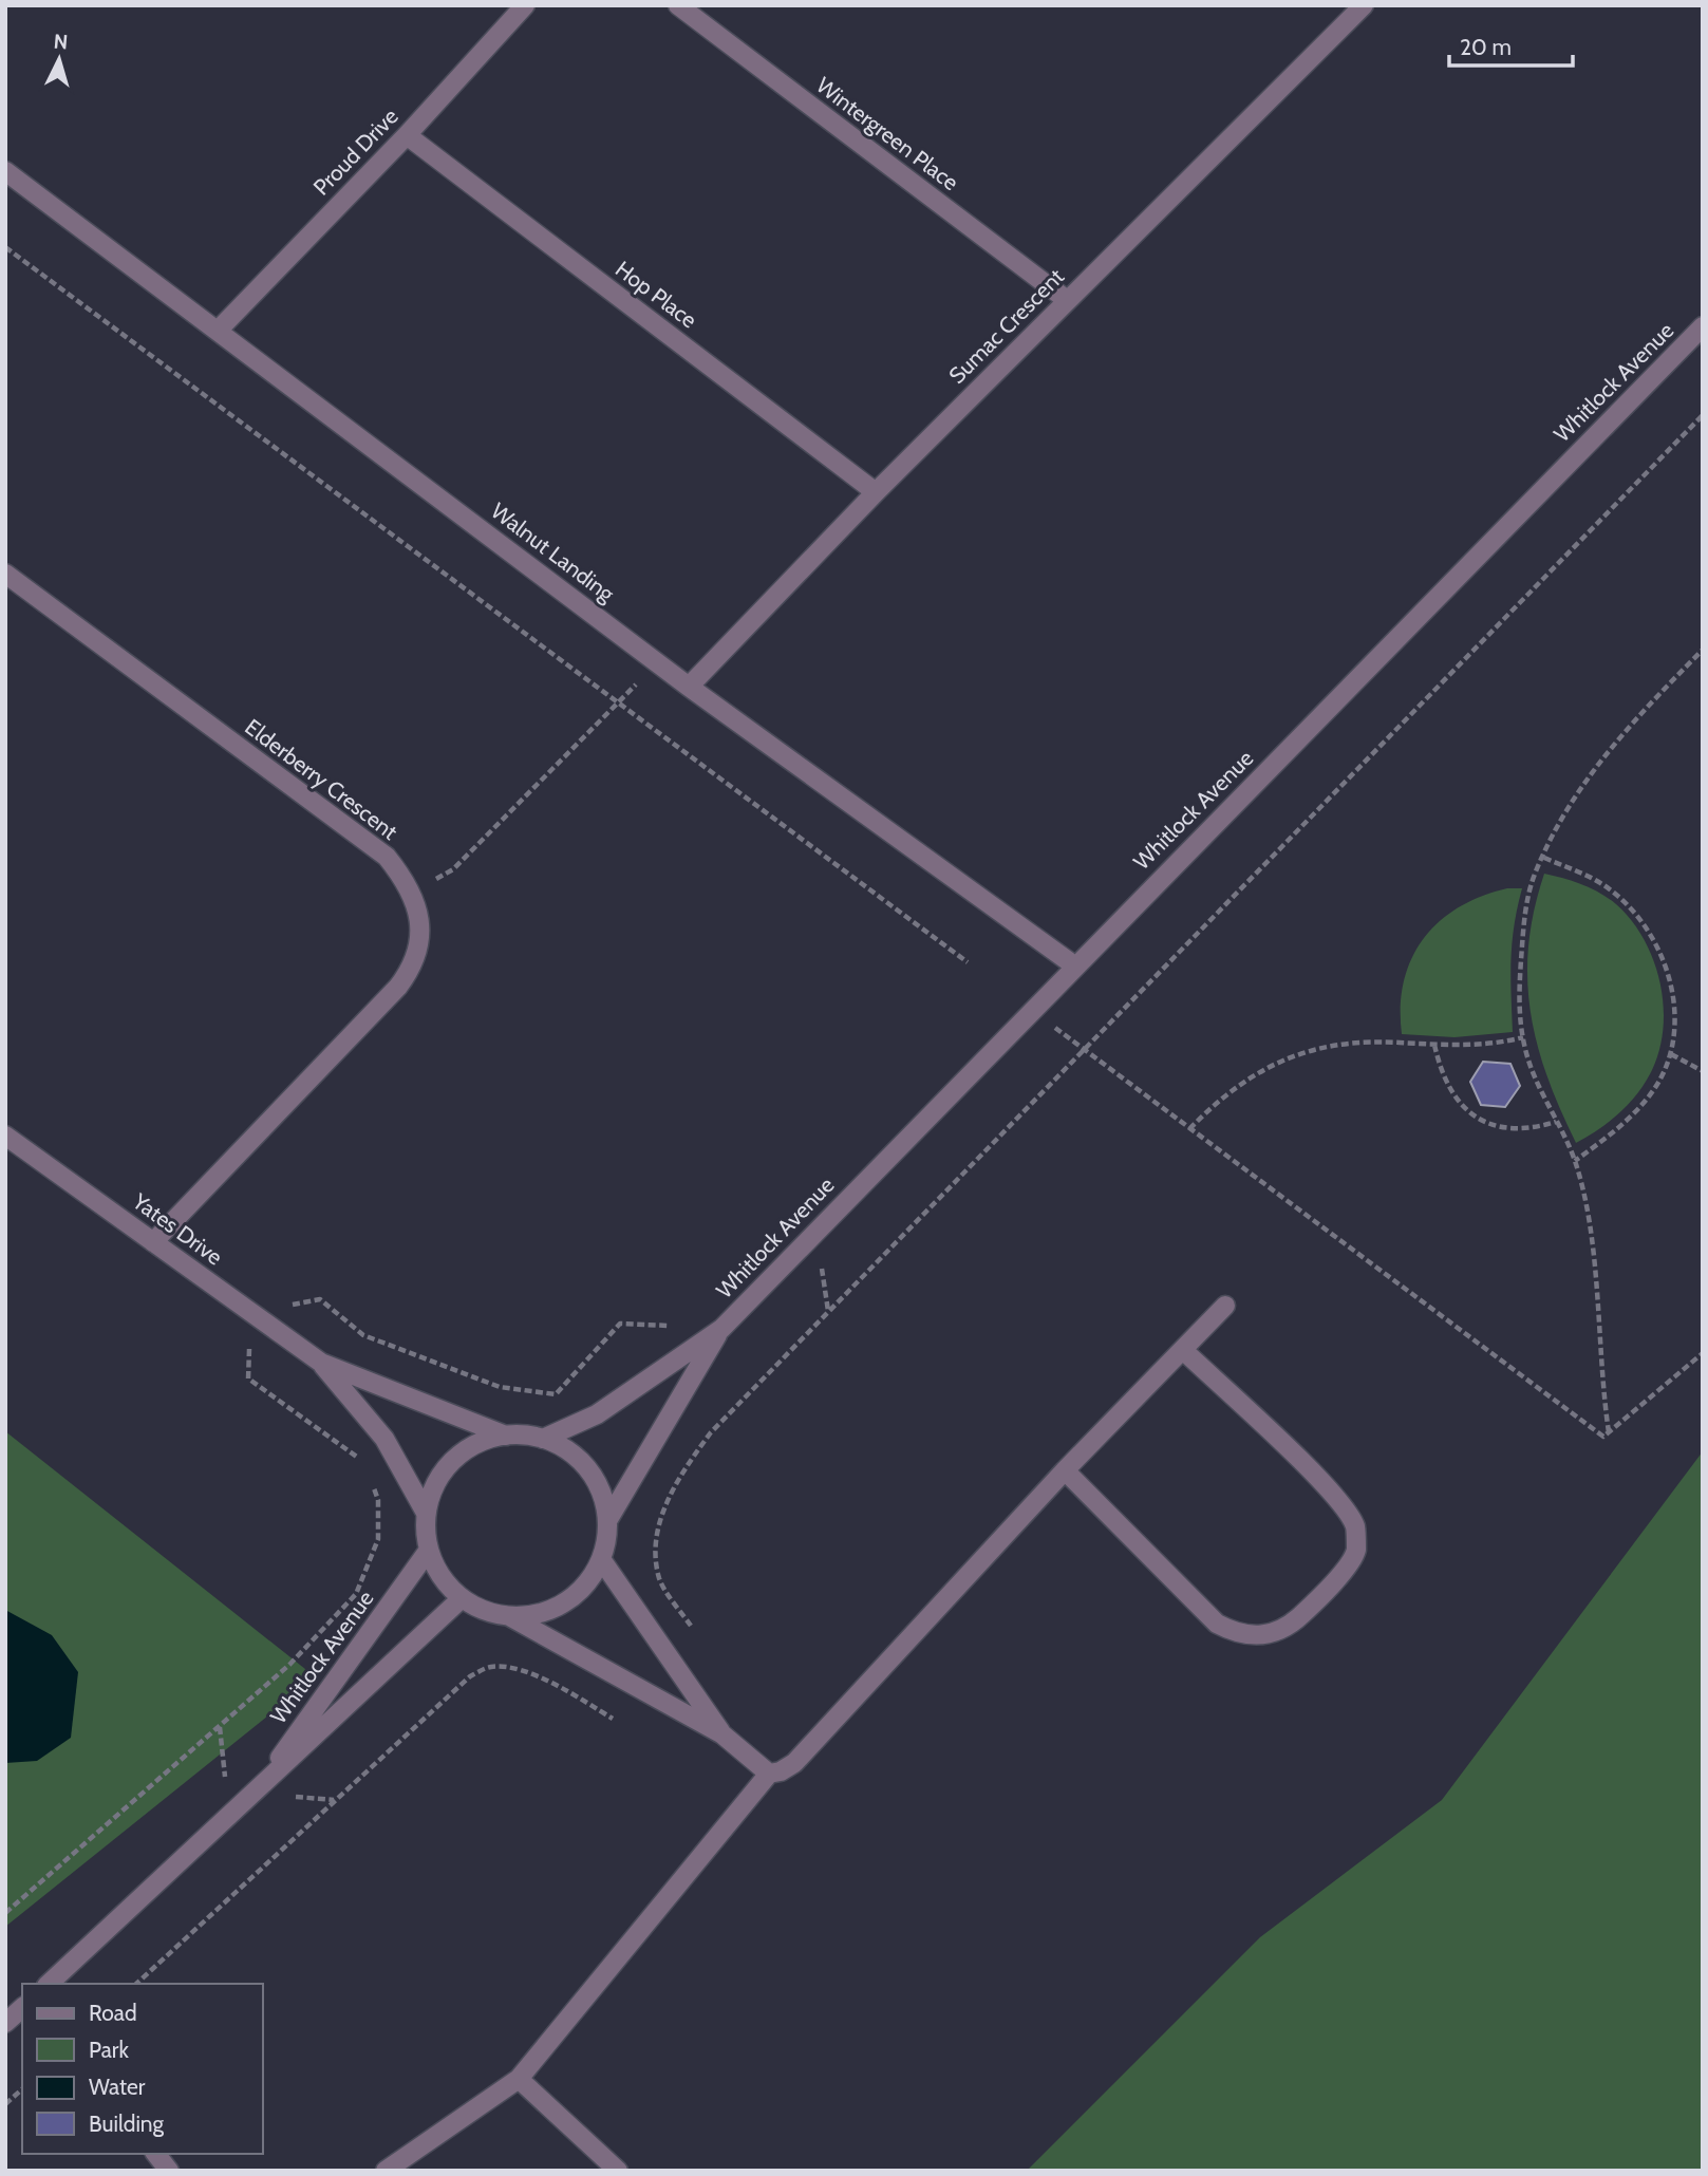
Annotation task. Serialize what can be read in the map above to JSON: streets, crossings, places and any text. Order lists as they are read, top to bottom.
{
  "streets": {
    "street": [
      "Wintergreen Place",
      "Proud Drive",
      "Hop Place",
      "Sumac Crescent",
      "Whitlock Avenue",
      "Walnut Landing",
      "Elderberry Crescent",
      "Yates Drive"
    ]
  },
  "crossings": [
    ["Wintergreen Place", "Sumac Crescent"],
    ["Proud Drive", "Hop Place"],
    ["Proud Drive", "Walnut Landing"],
    ["Hop Place", "Sumac Crescent"],
    ["Sumac Crescent", "Walnut Landing"],
    ["Whitlock Avenue", "Walnut Landing"],
    ["Whitlock Avenue", "Yates Drive"],
    ["Elderberry Crescent", "Yates Drive"]
  ],
  "legend": [
    "Road",
    "Park",
    "Water",
    "Building"
  ],
  "scale_bar": "20 m",
  "north": "top"
}
